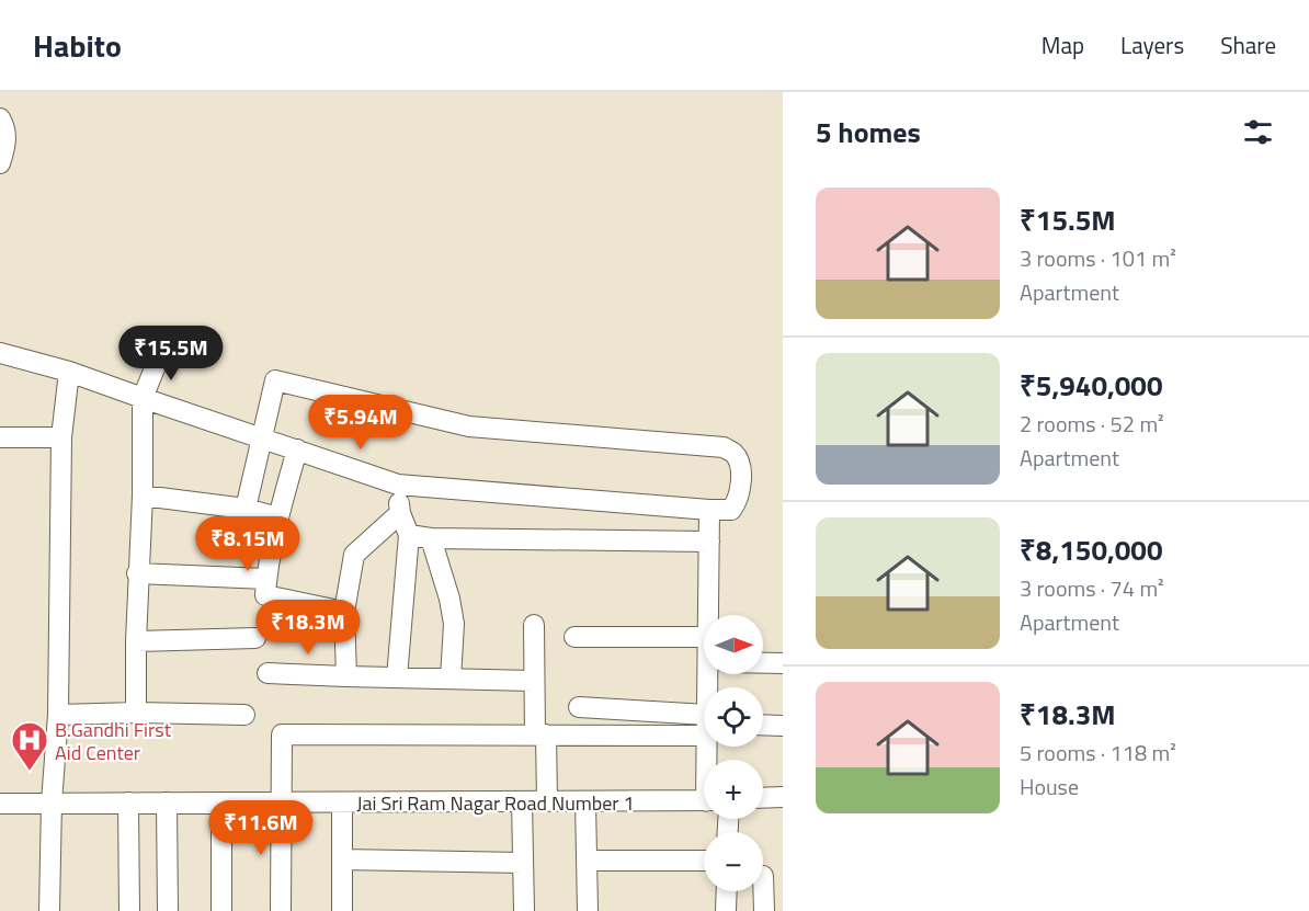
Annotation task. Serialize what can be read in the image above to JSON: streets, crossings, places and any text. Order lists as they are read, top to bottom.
{
  "streets": {
    "street": ["Jai Sri Ram Nagar Road Number 1"]
  },
  "places": {
    "hospital": ["B.Gandhi First Aid Center"]
  },
  "north": "right",
  "page": {
    "header": "Habito",
    "nav": ["Map", "Layers", "Share"],
    "heading": "5 homes",
    "list": [
      {
        "name": "₹15.5M",
        "note": "3 rooms · 101 m² · Apartment"
      },
      {
        "name": "₹5,940,000",
        "note": "2 rooms · 52 m² · Apartment"
      },
      {
        "name": "₹8,150,000",
        "note": "3 rooms · 74 m² · Apartment"
      },
      {
        "name": "₹18.3M",
        "note": "5 rooms · 118 m² · House"
      }
    ],
    "price": [
      "₹15.5M",
      "₹5.94M",
      "₹8.15M",
      "₹18.3M",
      "₹11.6M"
    ],
    "map_buttons": ["+", "−"]
  }
}
